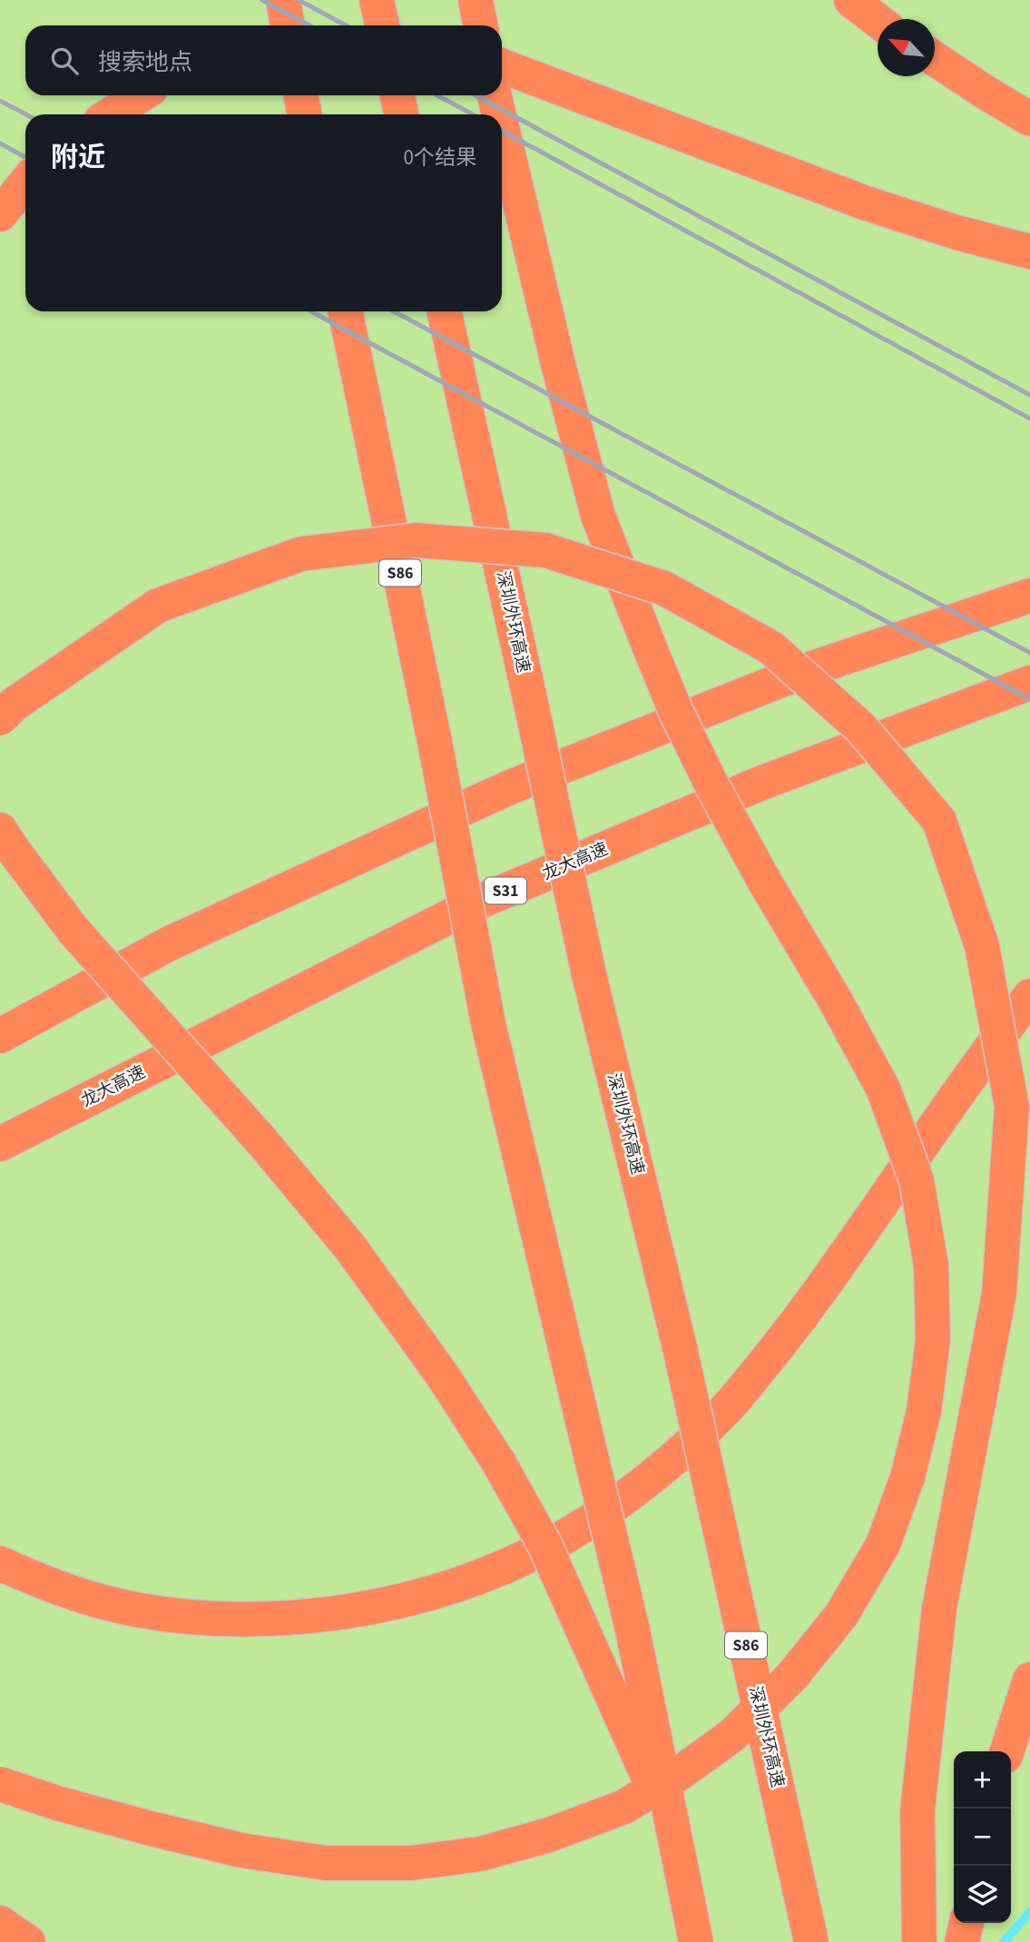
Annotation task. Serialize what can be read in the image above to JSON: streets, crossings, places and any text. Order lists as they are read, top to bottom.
{
  "streets": {
    "highway": [
      "S86",
      "深圳外环高速",
      "龙大高速",
      "S31"
    ]
  },
  "north": "top left",
  "page": {
    "search": "搜索地点",
    "heading": ["附近", "0个结果"],
    "map_buttons": ["+", "−"]
  }
}
